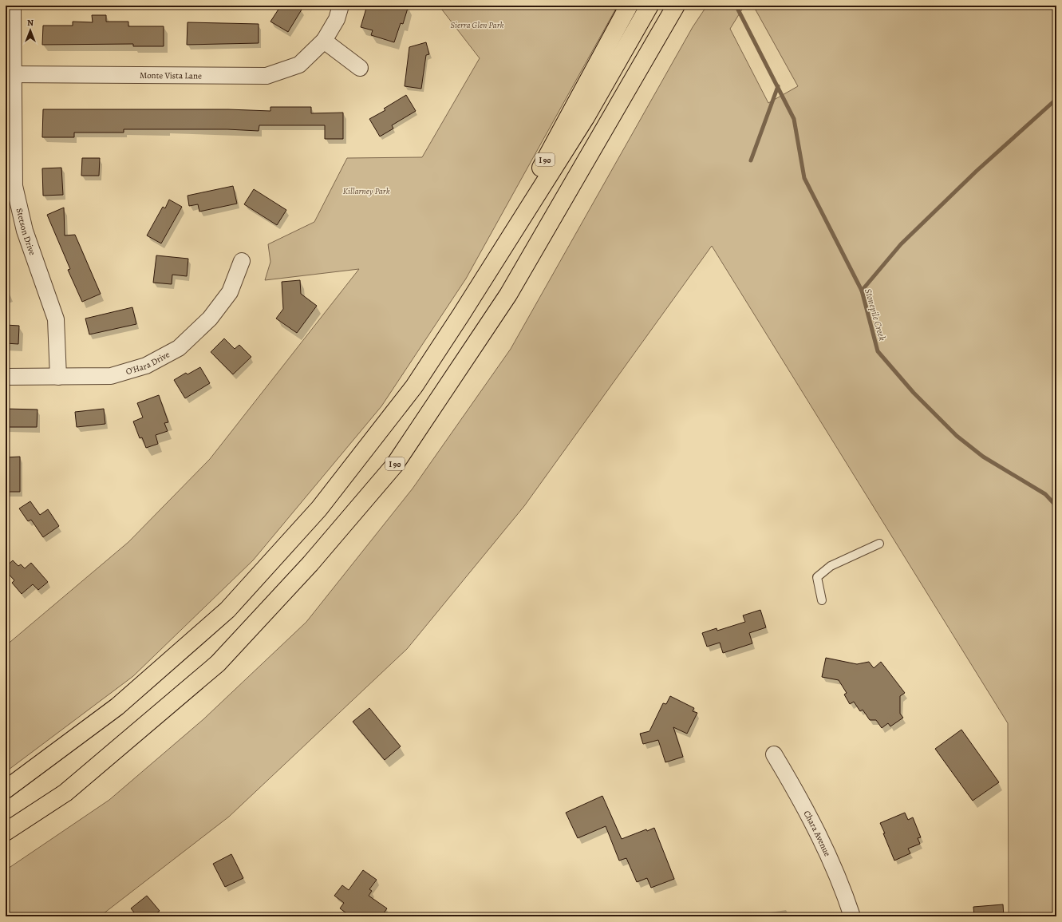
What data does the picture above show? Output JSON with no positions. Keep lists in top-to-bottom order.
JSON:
{
  "streets": {
    "highway": ["I 90"],
    "street": [
      "Monte Vista Lane",
      "Stetson Drive",
      "O'Hara Drive",
      "Chara Avenue"
    ]
  },
  "crossings": [
    ["Monte Vista Lane", "Stetson Drive"],
    ["Stetson Drive", "O'Hara Drive"]
  ],
  "water": ["Stonepile Creek"],
  "parks": ["Sierra Glen Park", "Killarney Park"],
  "north": "top"
}
